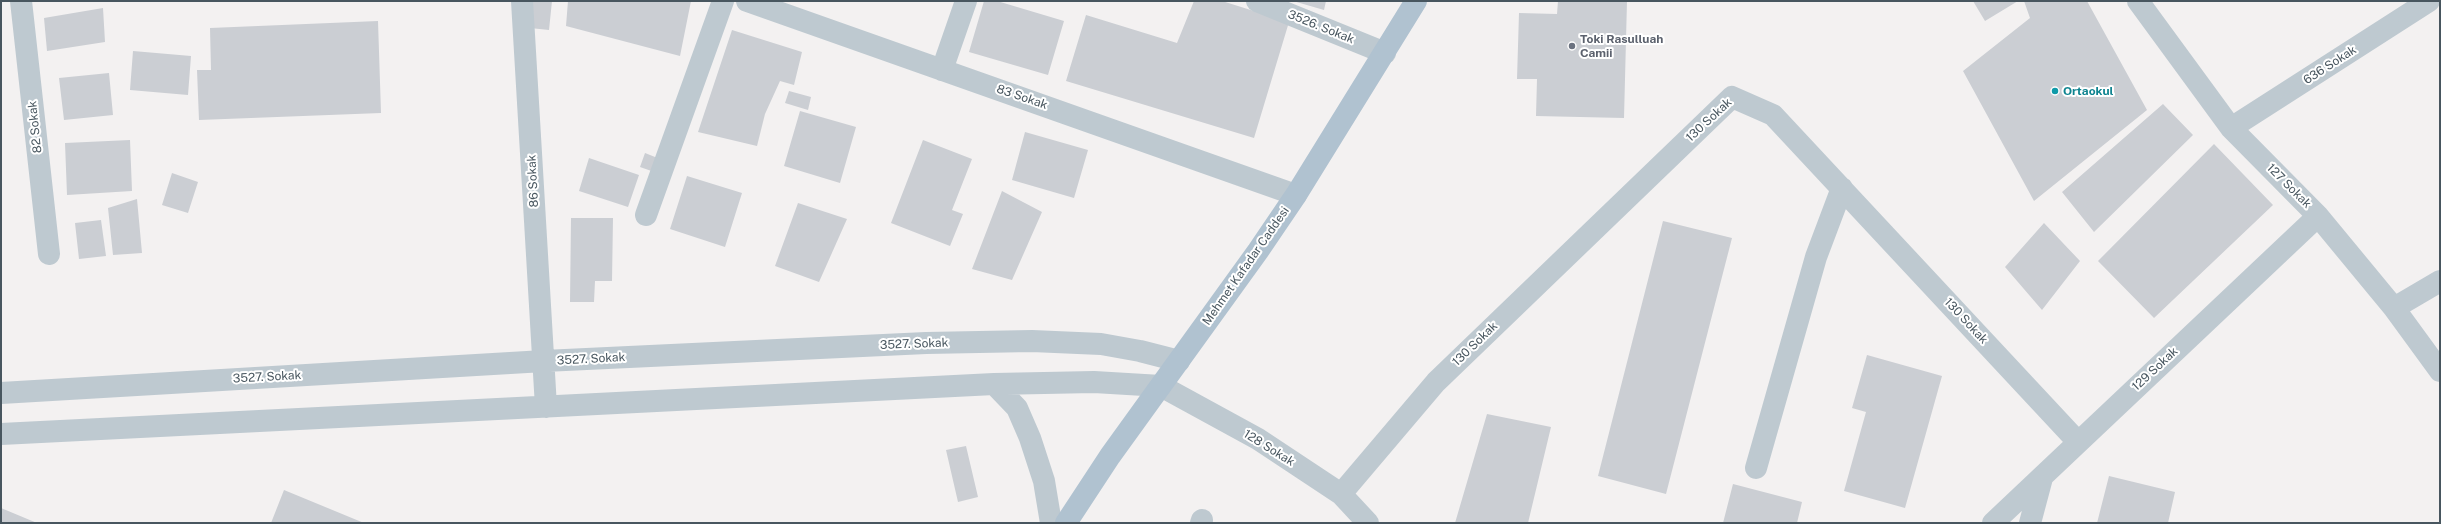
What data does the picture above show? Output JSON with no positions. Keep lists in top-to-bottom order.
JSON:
{
  "streets": {
    "main road": ["Mehmet Kafadar Caddesi"],
    "street": [
      "3526. Sokak",
      "636 Sokak",
      "83 Sokak",
      "130 Sokak",
      "82 Sokak",
      "86 Sokak",
      "127 Sokak",
      "3527. Sokak",
      "129 Sokak",
      "128 Sokak"
    ]
  },
  "crossings": [
    ["3526. Sokak", "Mehmet Kafadar Caddesi"],
    ["636 Sokak", "127 Sokak"],
    ["83 Sokak", "Mehmet Kafadar Caddesi"],
    ["130 Sokak", "129 Sokak"],
    ["130 Sokak", "128 Sokak"],
    ["86 Sokak", "3527. Sokak"],
    ["127 Sokak", "129 Sokak"],
    ["Mehmet Kafadar Caddesi", "3527. Sokak"],
    ["Mehmet Kafadar Caddesi", "128 Sokak"]
  ],
  "places": ["Toki Rasulluah Camii", "Ortaokul"]
}
